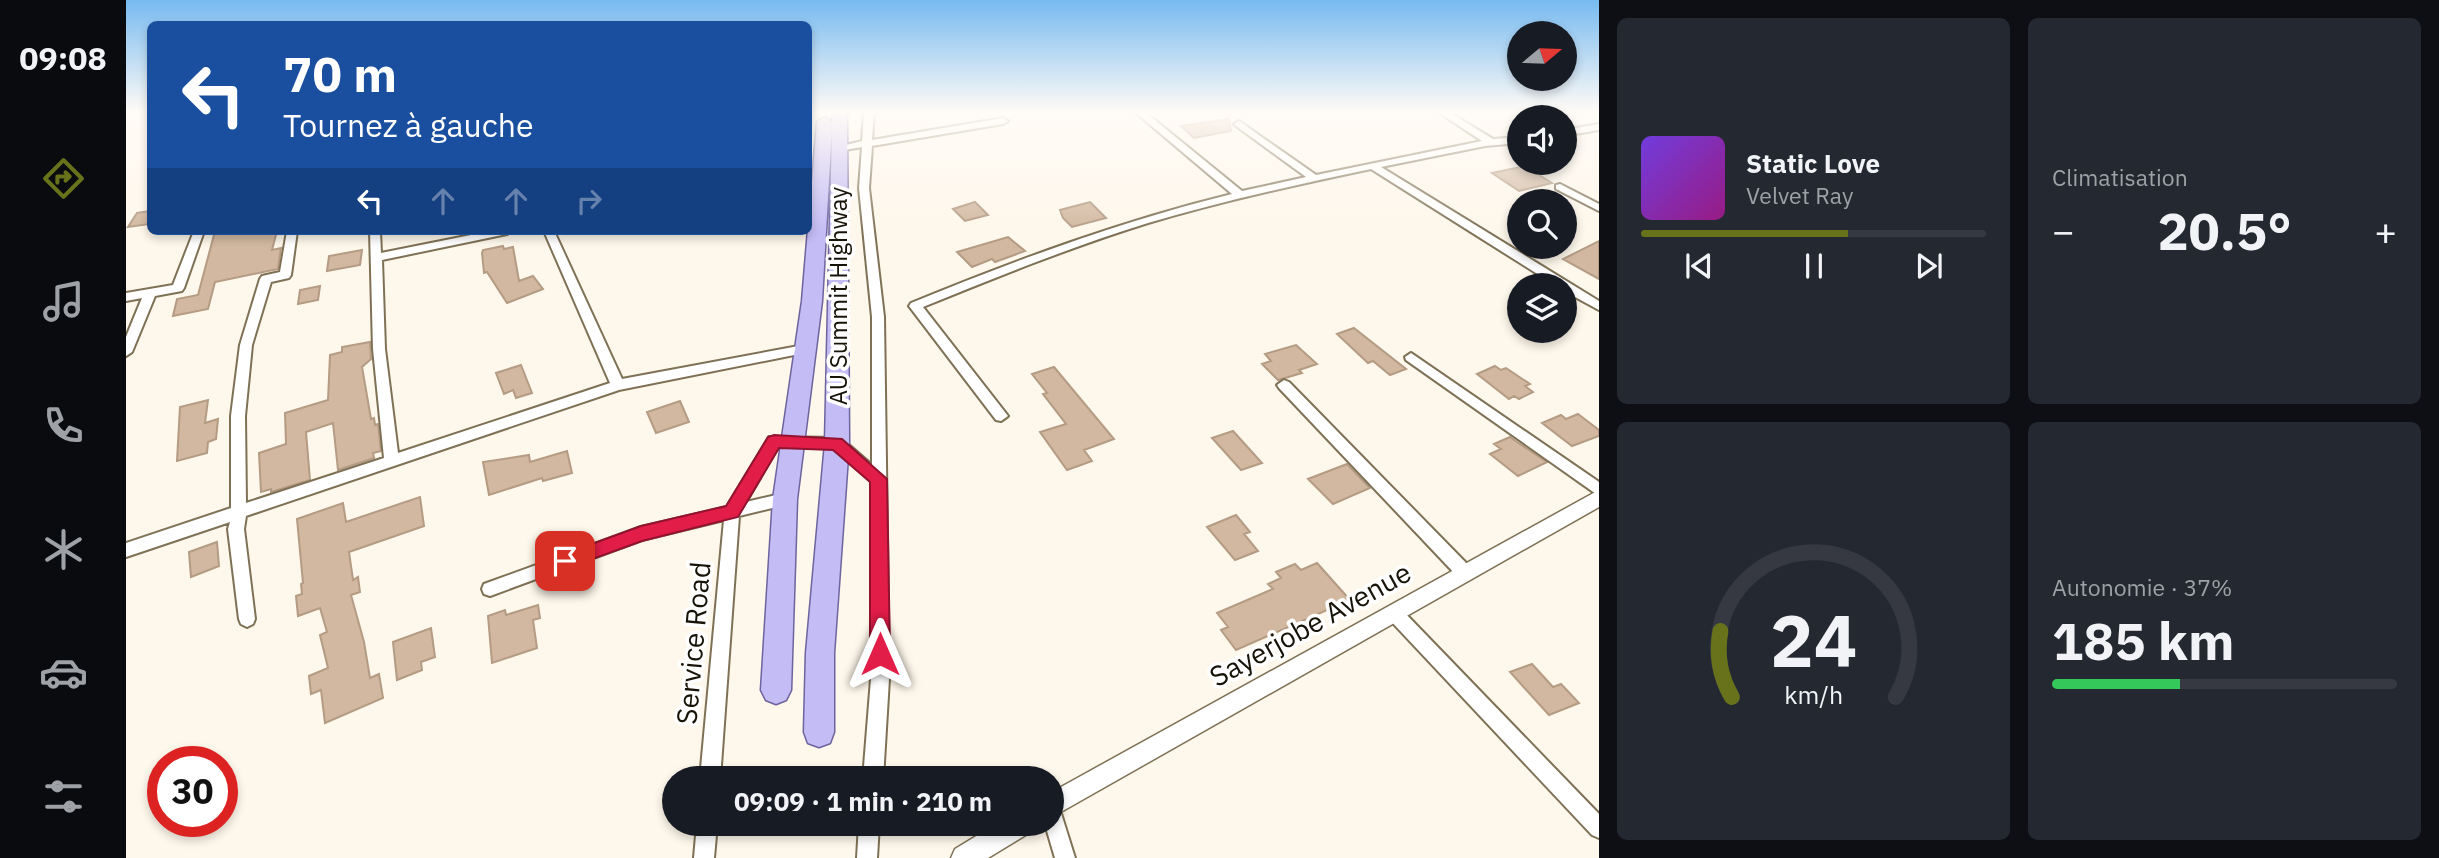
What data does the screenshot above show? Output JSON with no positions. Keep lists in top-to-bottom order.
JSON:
{
  "streets": {
    "main road": ["AU Summit Highway"],
    "street": ["Sayerjobe Avenue", "Service Road"]
  },
  "north": "right",
  "page": {
    "tabs": "09:08",
    "tile": [
      "Climatisation",
      ["Autonomie · 37%", "185 km"]
    ],
    "turn": ["70 m", "Tournez à gauche"],
    "song": ["Static Love", "Velvet Ray"],
    "heat": ["−", "20.5°", "+"],
    "limit": "30",
    "trip": "09:09 · 1 min · 210 m",
    "gauge": ["24", "km/h"]
  }
}
